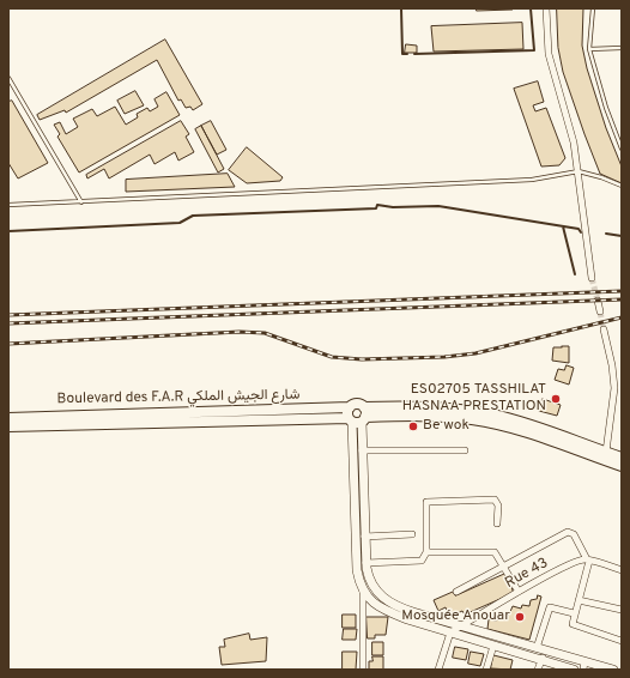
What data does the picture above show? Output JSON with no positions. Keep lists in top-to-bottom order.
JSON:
{
  "streets": {
    "main road": ["Boulevard des F.A.R شارع الجيش الملكي"],
    "street": ["Rue 43"]
  },
  "places": ["ES02705 TASSHILAT HASNAA PRESTATION", "Be wok", "Mosquée Anouar"]
}
